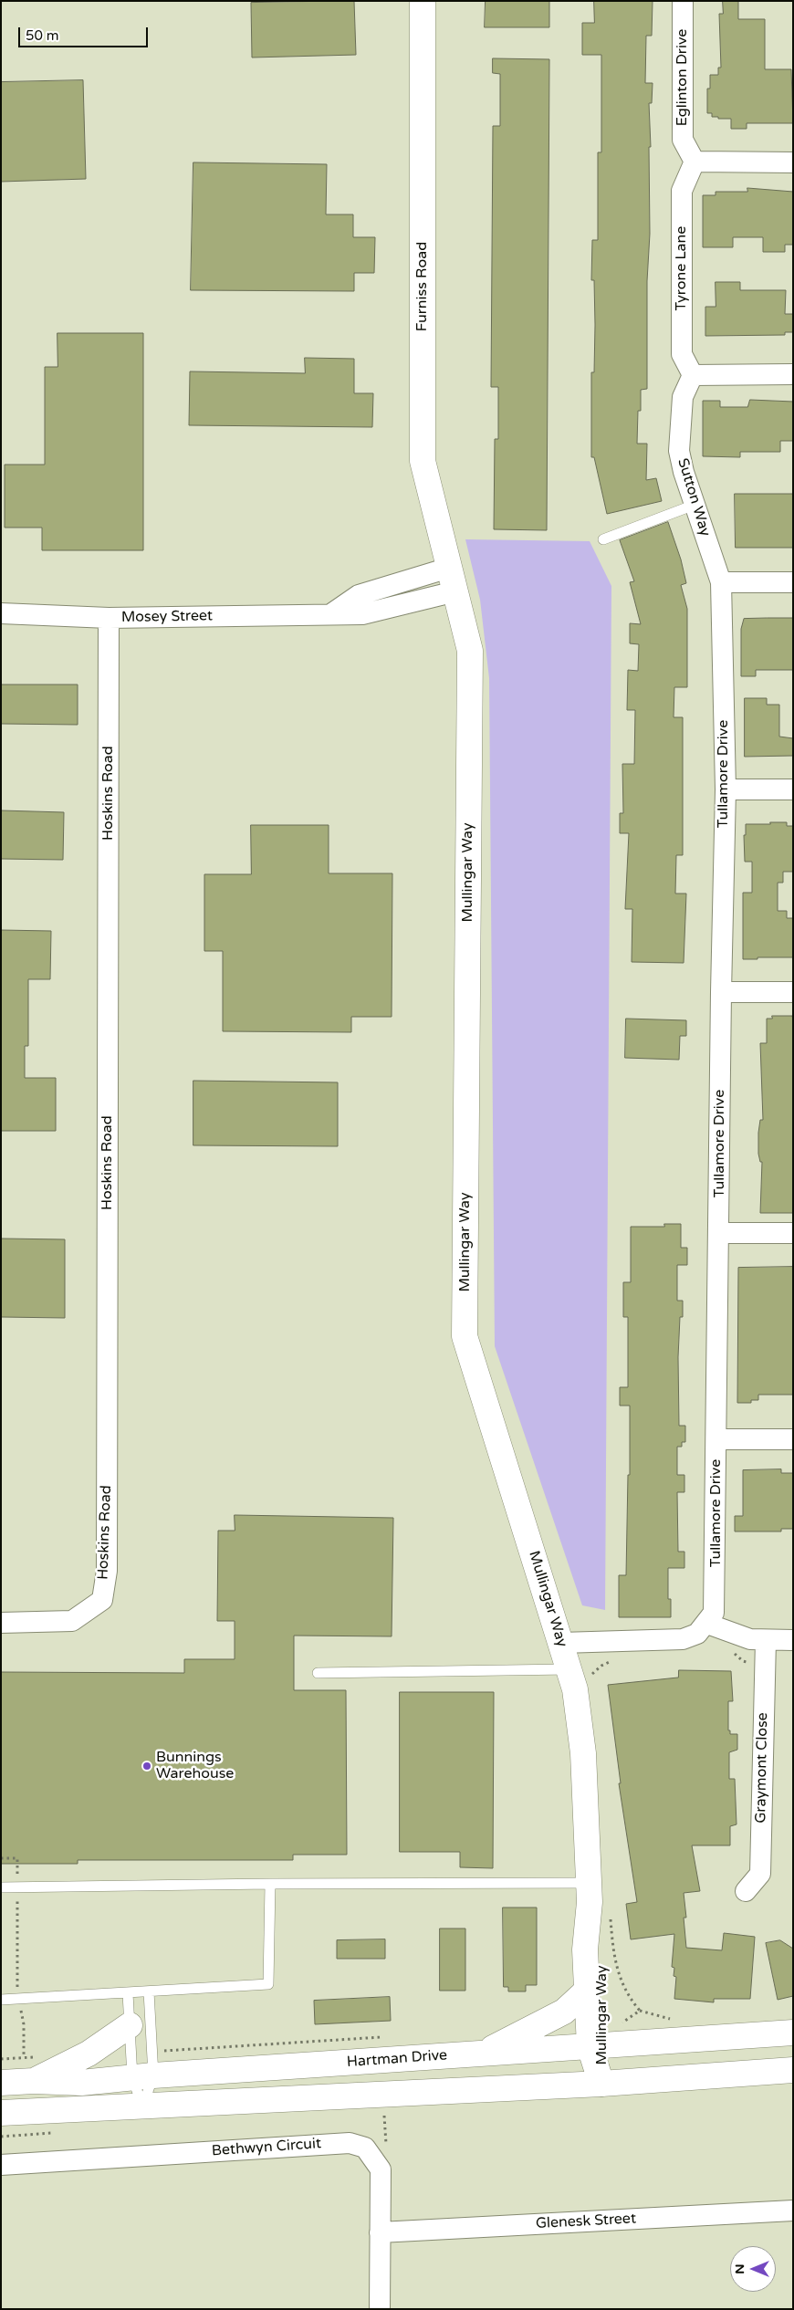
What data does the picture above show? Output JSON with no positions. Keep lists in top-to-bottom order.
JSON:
{
  "streets": {
    "street": [
      "Eglinton Drive",
      "Tyrone Lane",
      "Furniss Road",
      "Sutton Way",
      "Mosey Street",
      "Tullamore Drive",
      "Hoskins Road",
      "Mullingar Way",
      "Graymont Close",
      "Hartman Drive",
      "Bethwyn Circuit",
      "Glenesk Street"
    ]
  },
  "crossings": [
    ["Eglinton Drive", "Tyrone Lane"],
    ["Tyrone Lane", "Sutton Way"],
    ["Furniss Road", "Mosey Street"],
    ["Furniss Road", "Mullingar Way"],
    ["Sutton Way", "Tullamore Drive"],
    ["Mosey Street", "Hoskins Road"],
    ["Mosey Street", "Mullingar Way"],
    ["Mullingar Way", "Hartman Drive"],
    ["Bethwyn Circuit", "Glenesk Street"]
  ],
  "places": ["Bunnings Warehouse"],
  "scale_bar": "50 m",
  "north": "left"
}
